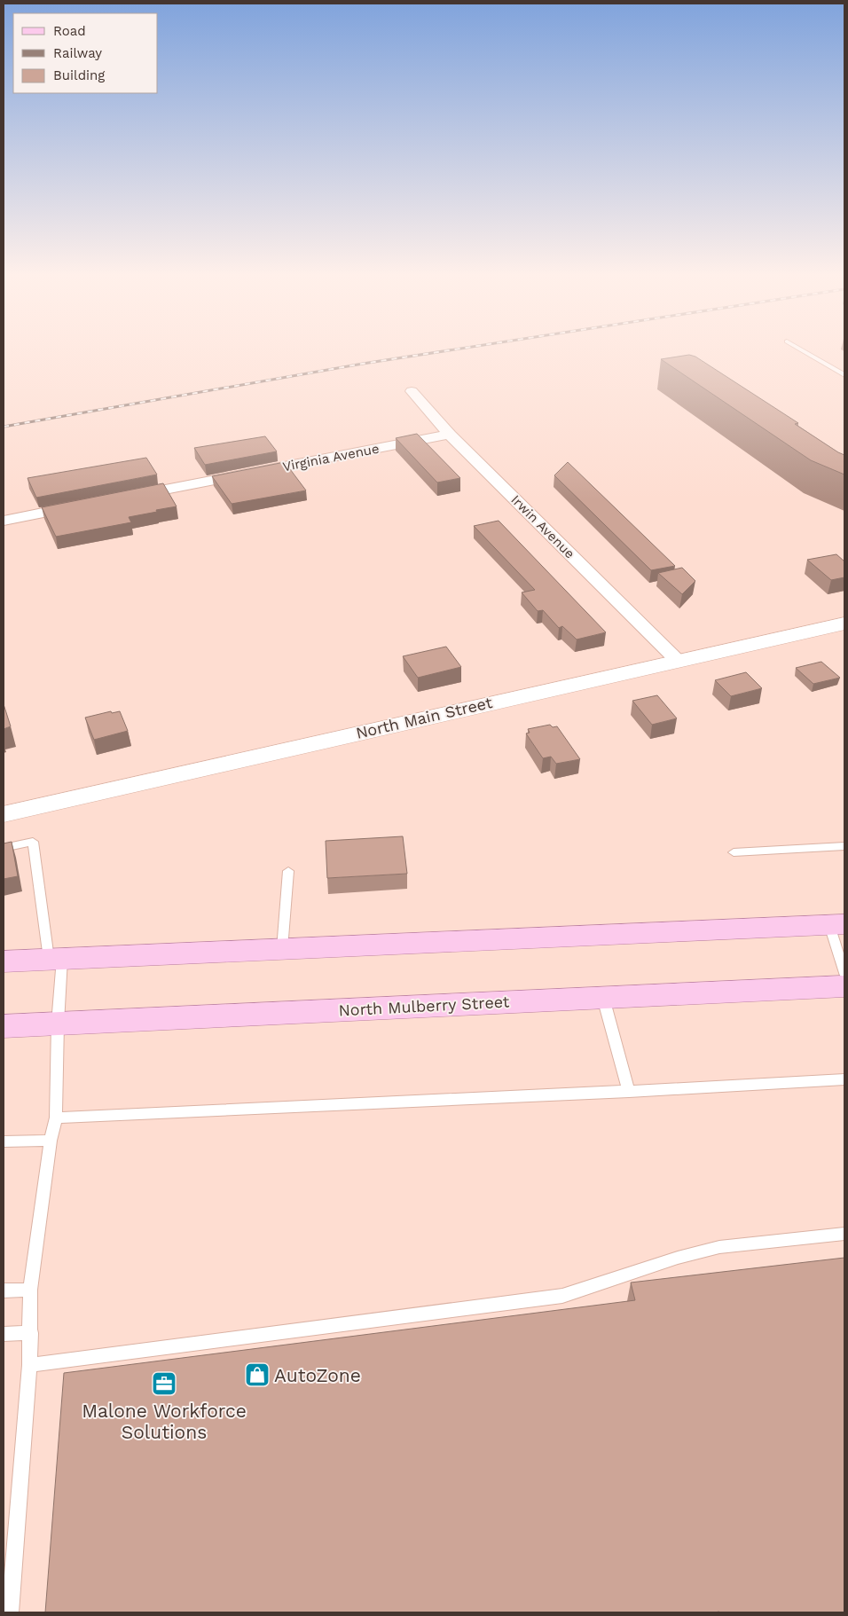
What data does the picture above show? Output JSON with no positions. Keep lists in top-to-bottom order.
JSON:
{
  "streets": {
    "main road": ["North Mulberry Street"],
    "street": ["Virginia Avenue", "Irwin Avenue", "North Main Street"]
  },
  "crossings": [
    ["Virginia Avenue", "Irwin Avenue"],
    ["Irwin Avenue", "North Main Street"]
  ],
  "places": {
    "shop": ["AutoZone"],
    "office": ["Malone Workforce Solutions"]
  },
  "legend": ["Road", "Railway", "Building"]
}
